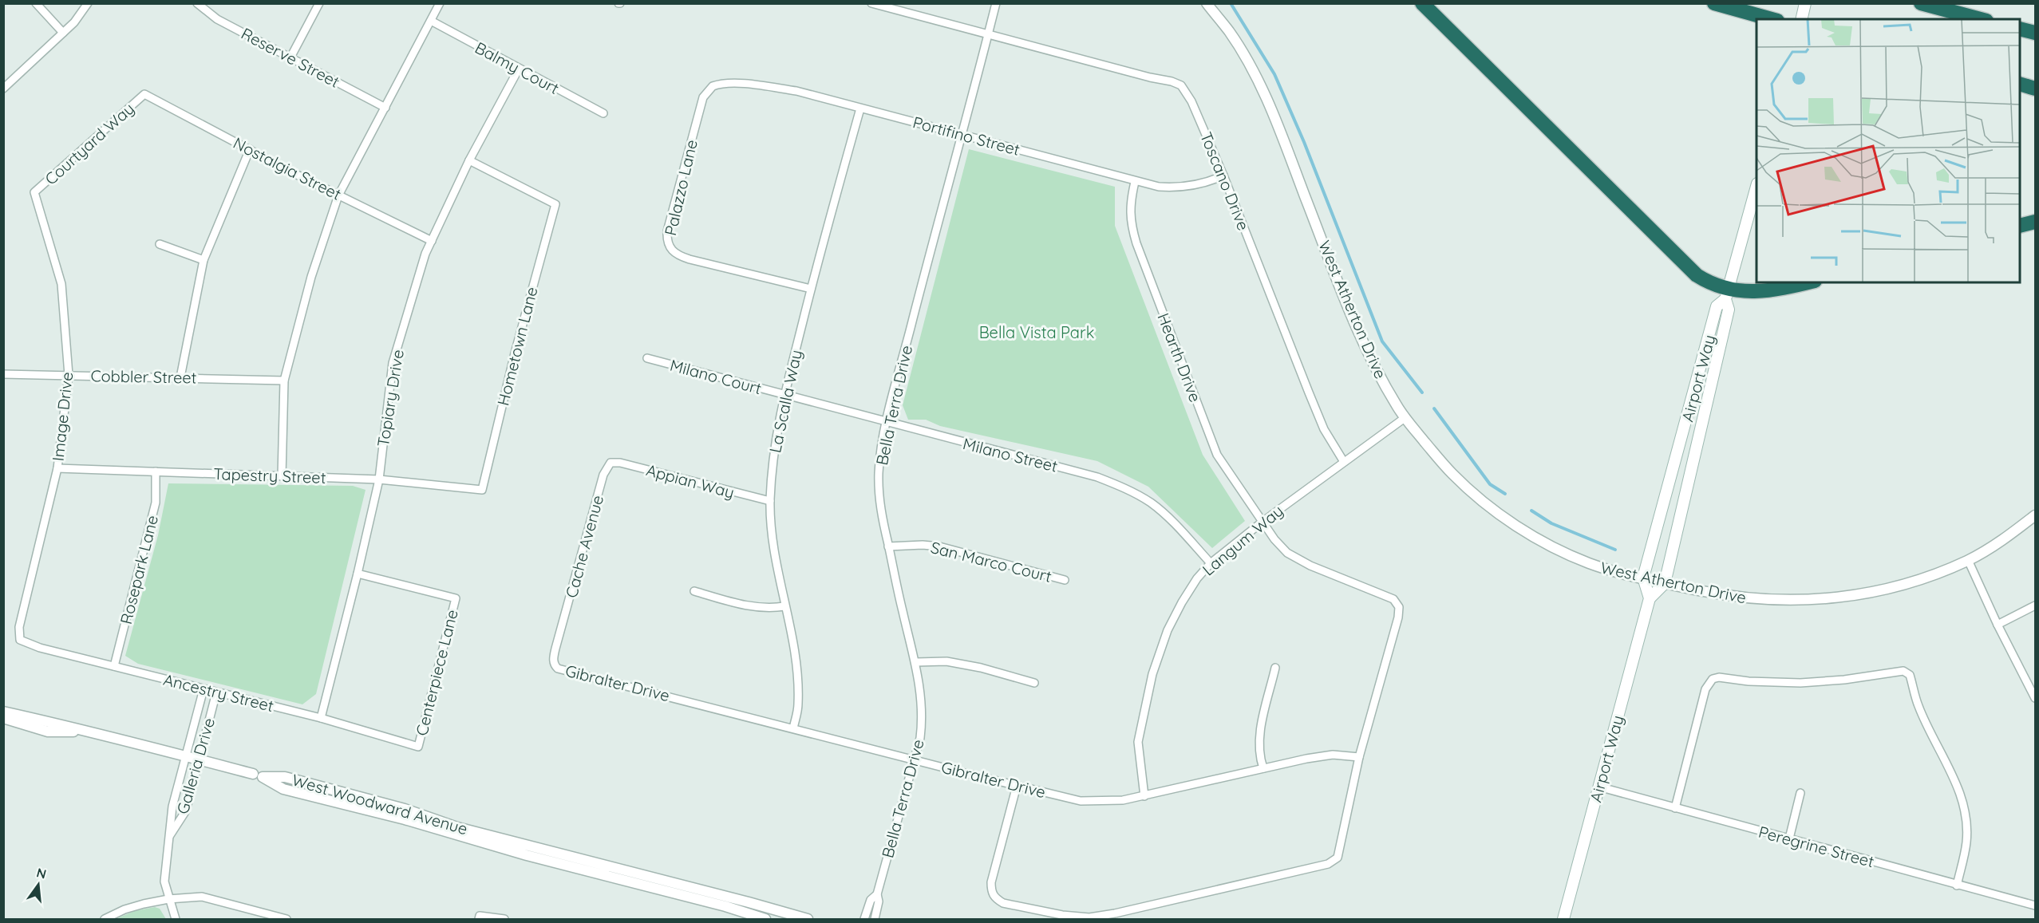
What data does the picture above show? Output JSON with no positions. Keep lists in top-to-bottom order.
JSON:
{
  "streets": {
    "main road": ["Airport Way"],
    "street": [
      "Reserve Street",
      "Balmy Court",
      "Portifino Street",
      "Courtyard Way",
      "Nostalgia Street",
      "Toscano Drive",
      "Palazzo Lane",
      "West Atherton Drive",
      "Hometown Lane",
      "Hearth Drive",
      "Cobbler Street",
      "Milano Court",
      "Topiary Drive",
      "La Scalla Way",
      "Bella Terra Drive",
      "Image Drive",
      "Milano Street",
      "Tapestry Street",
      "Appian Way",
      "Langum Way",
      "Cache Avenue",
      "San Marco Court",
      "Rosepark Lane",
      "Centerpiece Lane",
      "Gibralter Drive",
      "Ancestry Street",
      "Galleria Drive",
      "West Woodward Avenue",
      "Peregrine Street"
    ]
  },
  "crossings": [
    ["Balmy Court", "Topiary Drive"],
    ["Portifino Street", "Toscano Drive"],
    ["Portifino Street", "Palazzo Lane"],
    ["Portifino Street", "Hearth Drive"],
    ["Portifino Street", "La Scalla Way"],
    ["Portifino Street", "Bella Terra Drive"],
    ["Courtyard Way", "Nostalgia Street"],
    ["Courtyard Way", "Image Drive"],
    ["Nostalgia Street", "Topiary Drive"],
    ["Toscano Drive", "Bella Terra Drive"],
    ["Toscano Drive", "Langum Way"],
    ["Palazzo Lane", "La Scalla Way"],
    ["West Atherton Drive", "Airport Way"],
    ["West Atherton Drive", "Langum Way"],
    ["Hometown Lane", "Topiary Drive"],
    ["Hometown Lane", "Tapestry Street"],
    ["Hearth Drive", "Langum Way"],
    ["Hearth Drive", "Gibralter Drive"],
    ["Cobbler Street", "Image Drive"],
    ["Milano Court", "La Scalla Way"],
    ["Milano Court", "Milano Street"],
    ["Airport Way", "Peregrine Street"],
    ["Topiary Drive", "Tapestry Street"],
    ["Topiary Drive", "Centerpiece Lane"],
    ["Topiary Drive", "Ancestry Street"],
    ["La Scalla Way", "Milano Street"],
    ["La Scalla Way", "Appian Way"],
    ["La Scalla Way", "Gibralter Drive"],
    ["Bella Terra Drive", "Milano Street"],
    ["Bella Terra Drive", "San Marco Court"],
    ["Bella Terra Drive", "Gibralter Drive"],
    ["Image Drive", "Tapestry Street"],
    ["Image Drive", "Ancestry Street"],
    ["Milano Street", "Langum Way"],
    ["Tapestry Street", "Rosepark Lane"],
    ["Appian Way", "Cache Avenue"],
    ["Langum Way", "Gibralter Drive"],
    ["Cache Avenue", "Gibralter Drive"],
    ["Rosepark Lane", "Ancestry Street"],
    ["Centerpiece Lane", "Ancestry Street"],
    ["Ancestry Street", "Galleria Drive"]
  ],
  "parks": ["Bella Vista Park"],
  "north": "top"
}
